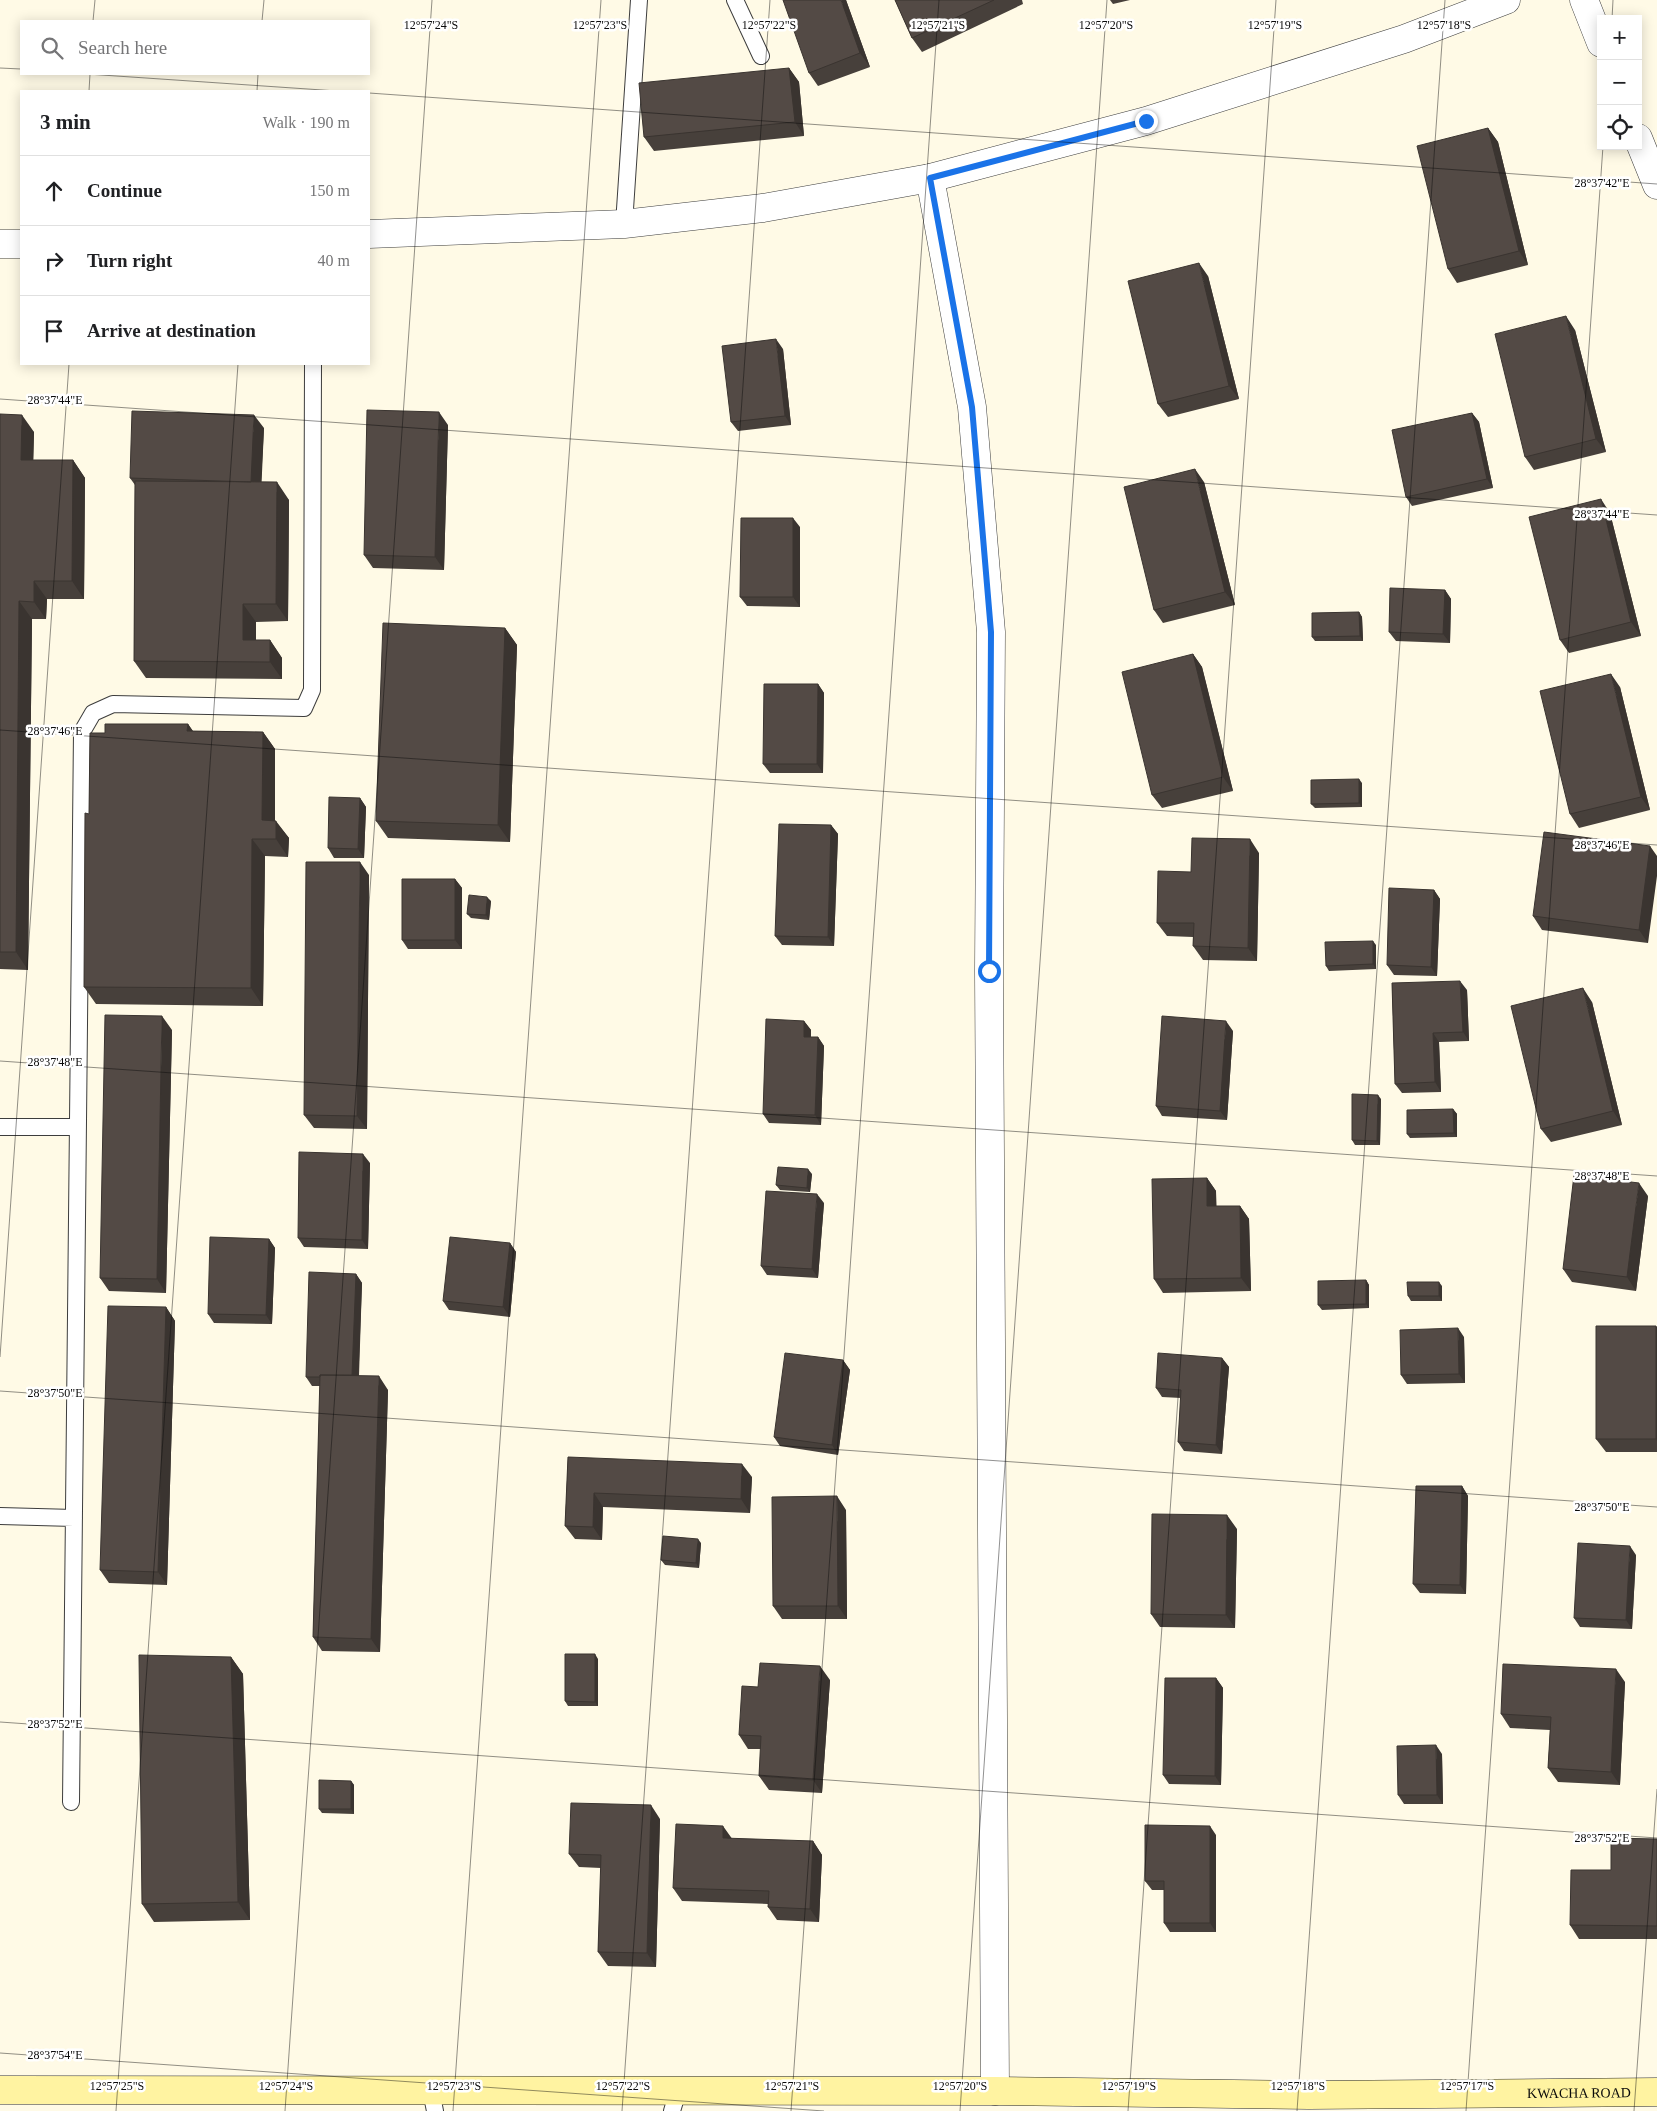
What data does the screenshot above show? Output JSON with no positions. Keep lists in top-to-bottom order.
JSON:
{
  "streets": {
    "main road": ["KWACHA ROAD"]
  },
  "page": {
    "map_buttons": ["+", "−"],
    "search": "Search here",
    "heading": ["3 min", "Walk · 190 m"],
    "list": [
      ["Continue", "150 m"],
      ["Turn right", "40 m"],
      "Arrive at destination"
    ]
  },
  "coordinates": [
    "12°57'24\"S",
    "12°57'23\"S",
    "12°57'22\"S",
    "12°57'21\"S",
    "12°57'20\"S",
    "12°57'19\"S",
    "12°57'18\"S",
    "28°37'42\"E",
    "28°37'44\"E",
    "28°37'46\"E",
    "28°37'48\"E",
    "28°37'50\"E",
    "28°37'52\"E",
    "28°37'54\"E",
    "12°57'25\"S",
    "12°57'17\"S"
  ]
}
